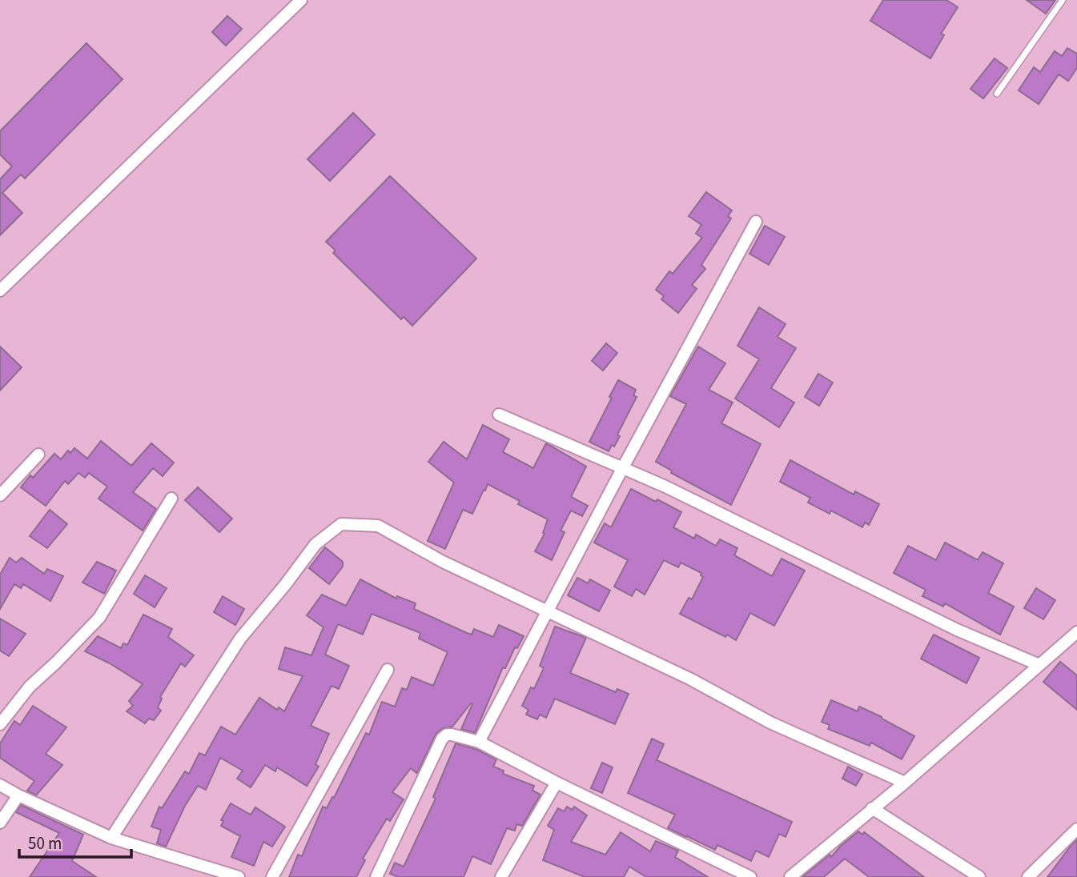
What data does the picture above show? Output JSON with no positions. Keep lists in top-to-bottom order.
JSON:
{
  "scale_bar": "50 m"
}
